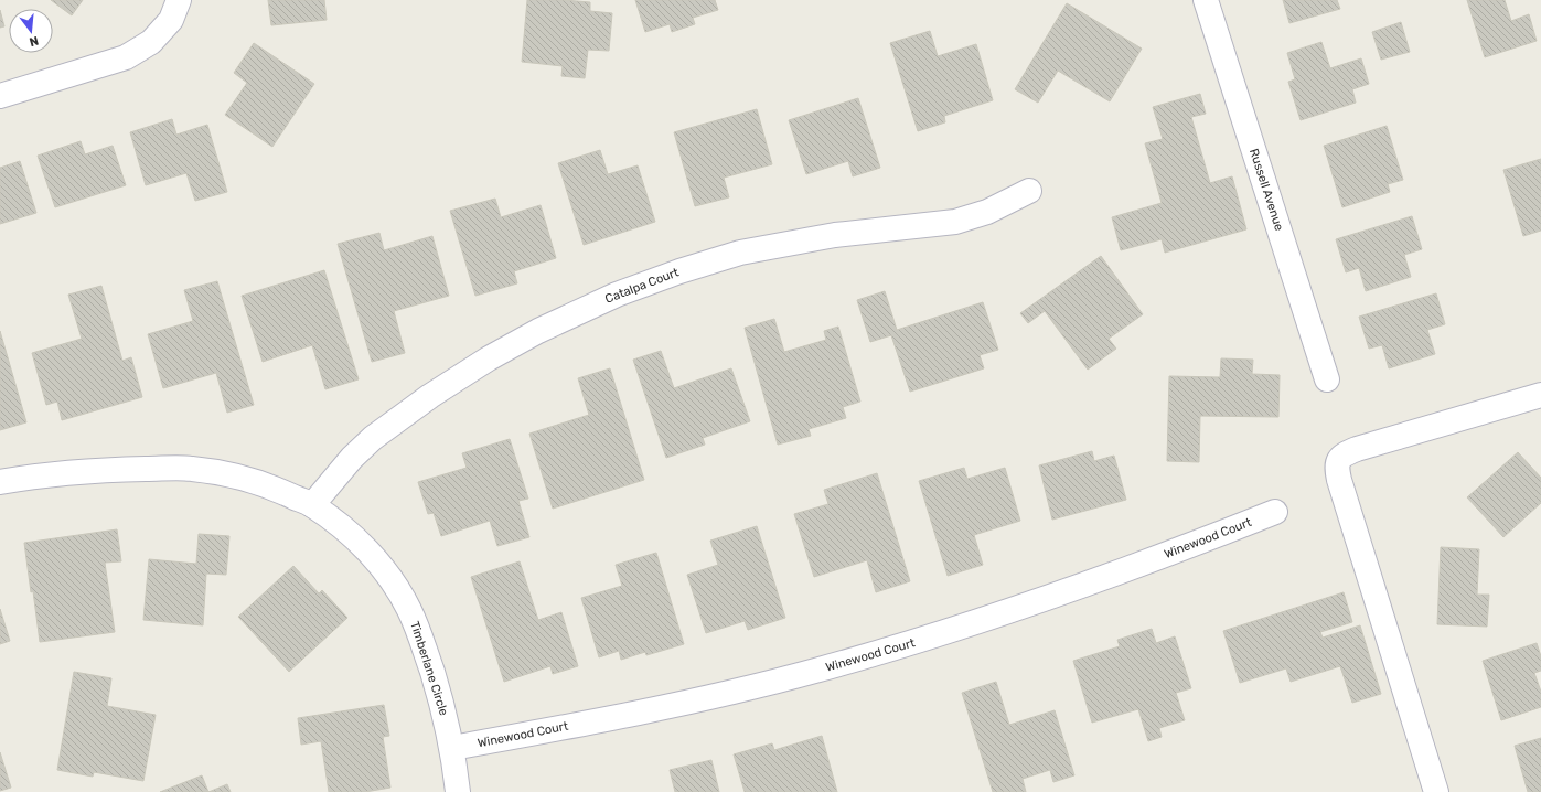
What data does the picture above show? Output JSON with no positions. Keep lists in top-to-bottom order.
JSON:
{
  "streets": {
    "street": [
      "Russell Avenue",
      "Catalpa Court",
      "Winewood Court",
      "Timberlane Circle"
    ]
  },
  "crossings": [
    ["Catalpa Court", "Timberlane Circle"],
    ["Winewood Court", "Timberlane Circle"]
  ],
  "north": "bottom"
}
